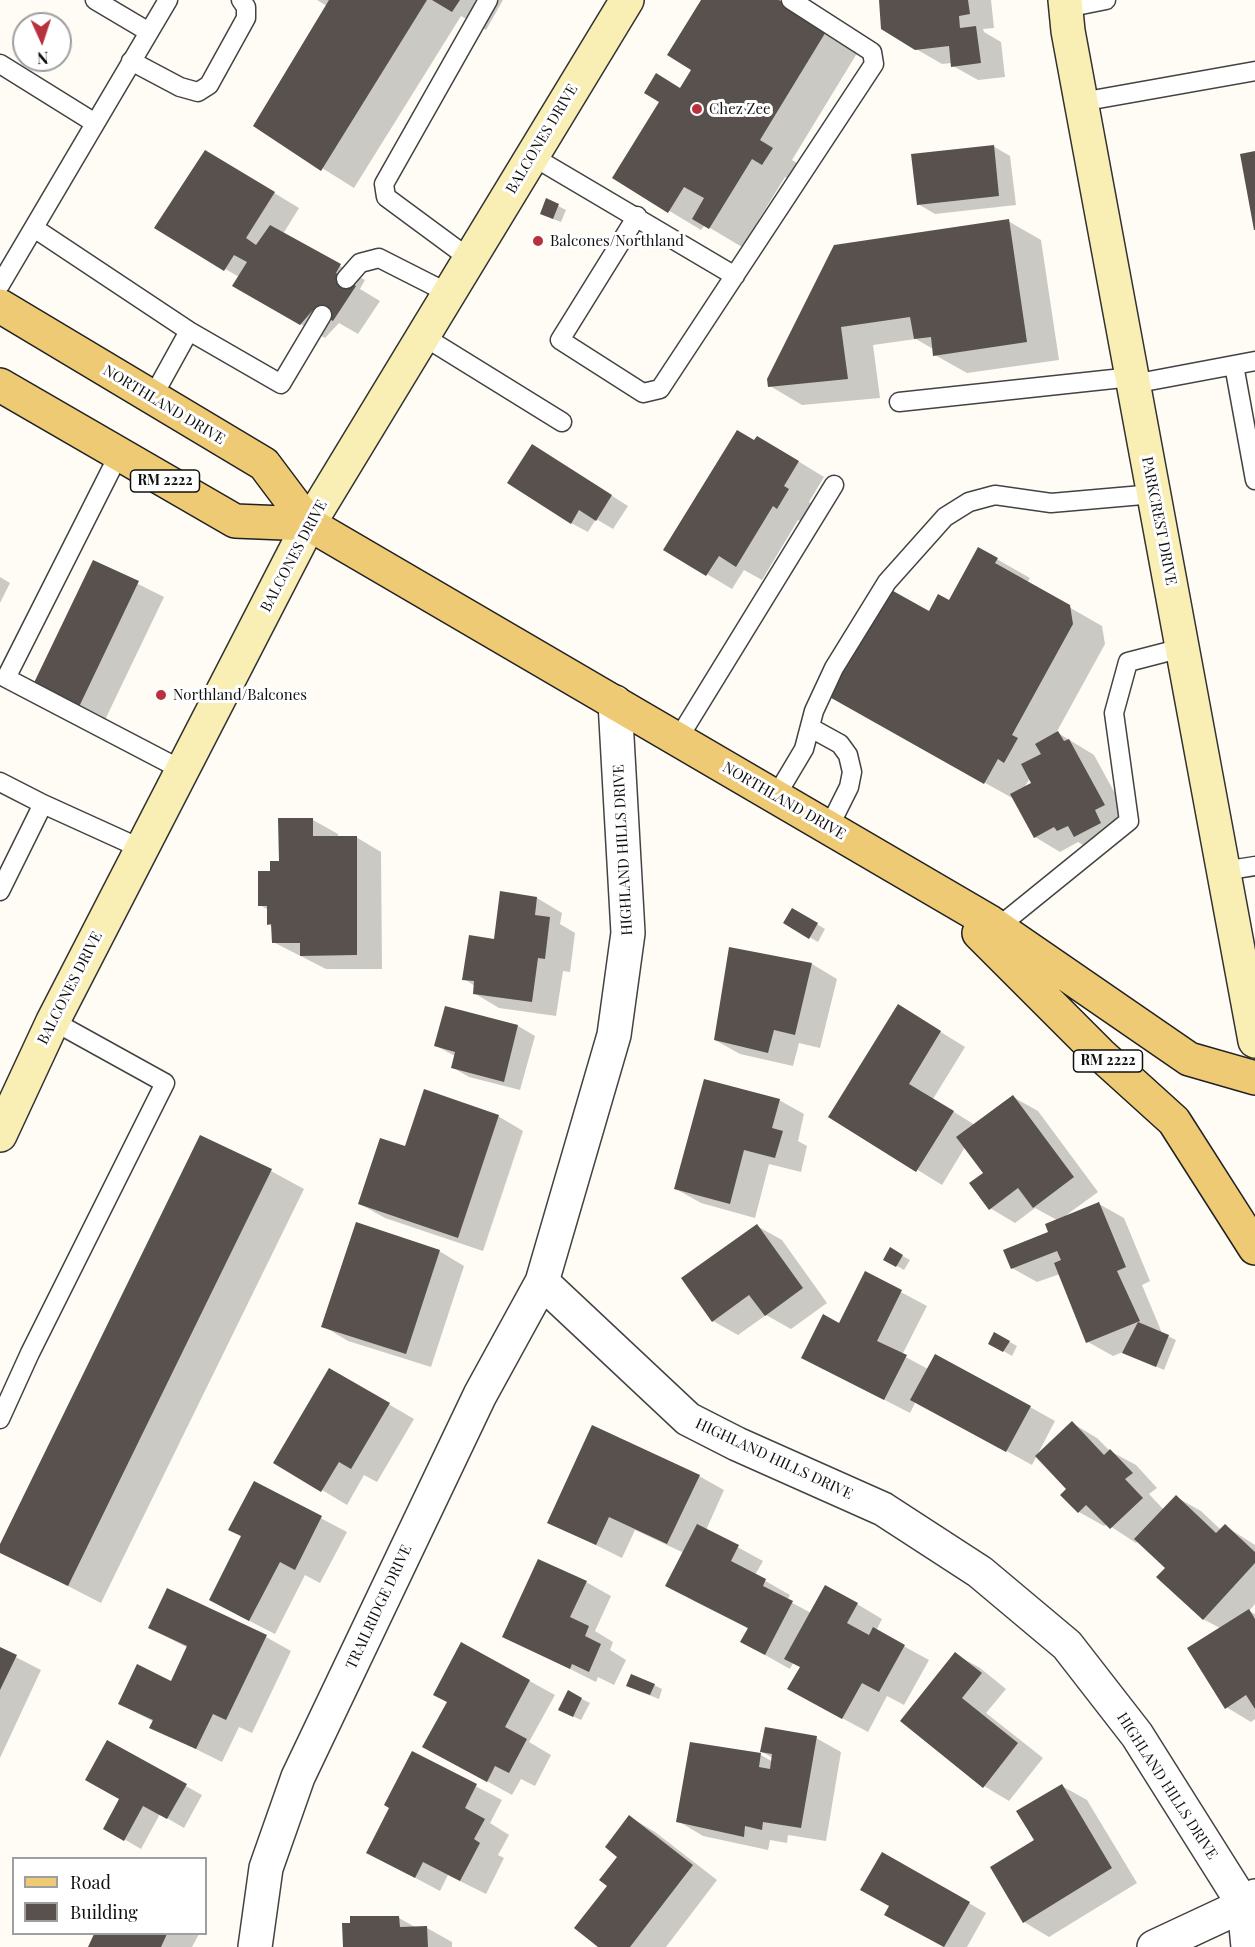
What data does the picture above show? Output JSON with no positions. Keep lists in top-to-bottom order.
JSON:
{
  "streets": {
    "main road": ["NORTHLAND DRIVE", "RM 2222"],
    "street": [
      "BALCONES DRIVE",
      "PARKCREST DRIVE",
      "HIGHLAND HILLS DRIVE",
      "TRAILRIDGE DRIVE"
    ]
  },
  "crossings": [
    ["BALCONES DRIVE", "NORTHLAND DRIVE"],
    ["NORTHLAND DRIVE", "RM 2222"],
    ["NORTHLAND DRIVE", "HIGHLAND HILLS DRIVE"],
    ["HIGHLAND HILLS DRIVE", "TRAILRIDGE DRIVE"]
  ],
  "places": ["Chez Zee", "Balcones/Northland", "Northland/Balcones"],
  "legend": ["Road", "Building"],
  "north": "bottom"
}
